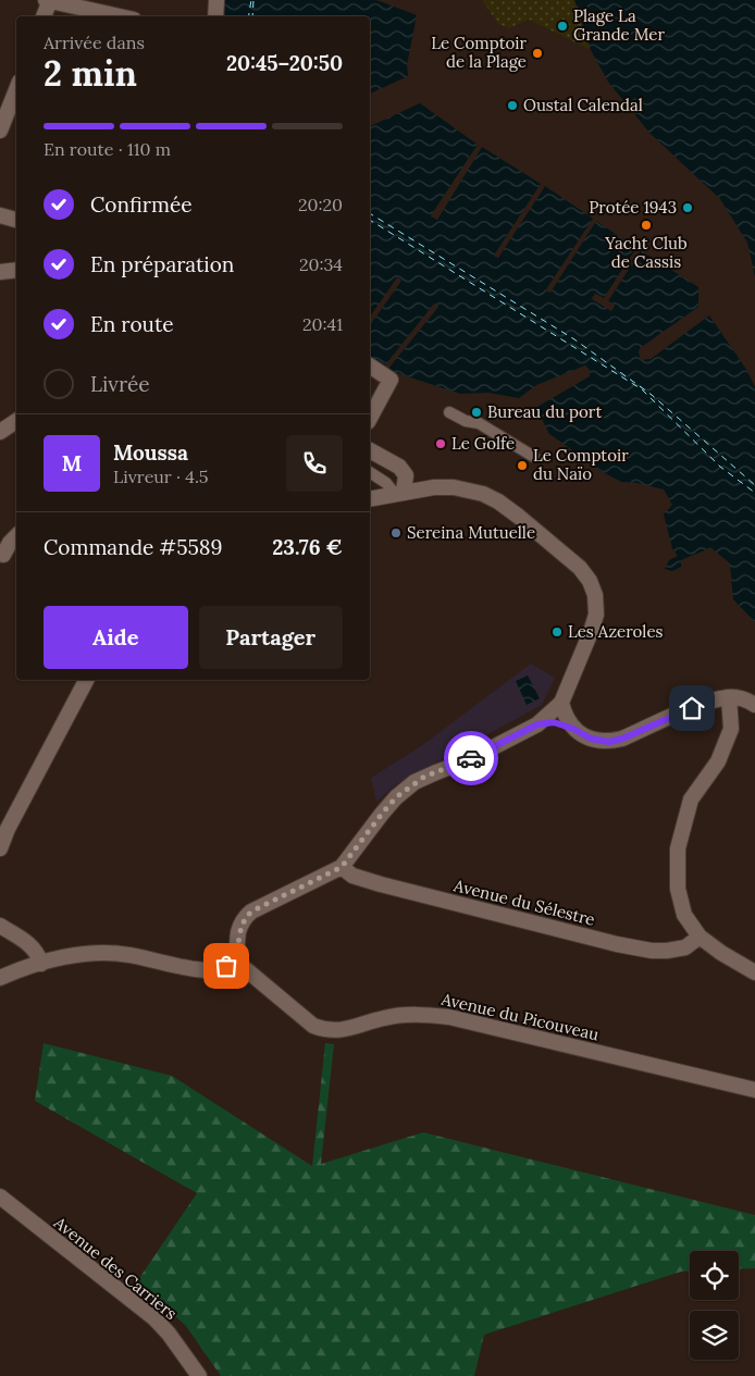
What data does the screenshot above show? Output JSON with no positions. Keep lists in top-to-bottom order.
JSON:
{
  "streets": {
    "street": ["Avenue du Sélestre", "Avenue du Picouveau", "Avenue des Carriers"]
  },
  "places": [
    "Plage La Grande Mer",
    "Le Comptoir de la Plage",
    "Oustal Calendal",
    "Protée 1943",
    "Yacht Club de Cassis",
    "Bureau du port",
    "Le Golfe",
    "Le Comptoir du Naïo",
    "Sereina Mutuelle",
    "Les Azeroles"
  ],
  "page": {
    "heading": ["2 min", "Arrivée dans", "20:45–20:50"],
    "panel": [
      "Moussa",
      "Livreur · 4.5",
      "Commande #5589",
      "23.76 €"
    ],
    "bar": "En route · 110 m",
    "list": [
      ["Confirmée", "20:20"],
      ["En préparation", "20:34"],
      ["En route", "20:41"],
      "Livrée"
    ],
    "round": "M",
    "buttons": ["Aide", "Partager"]
  }
}
